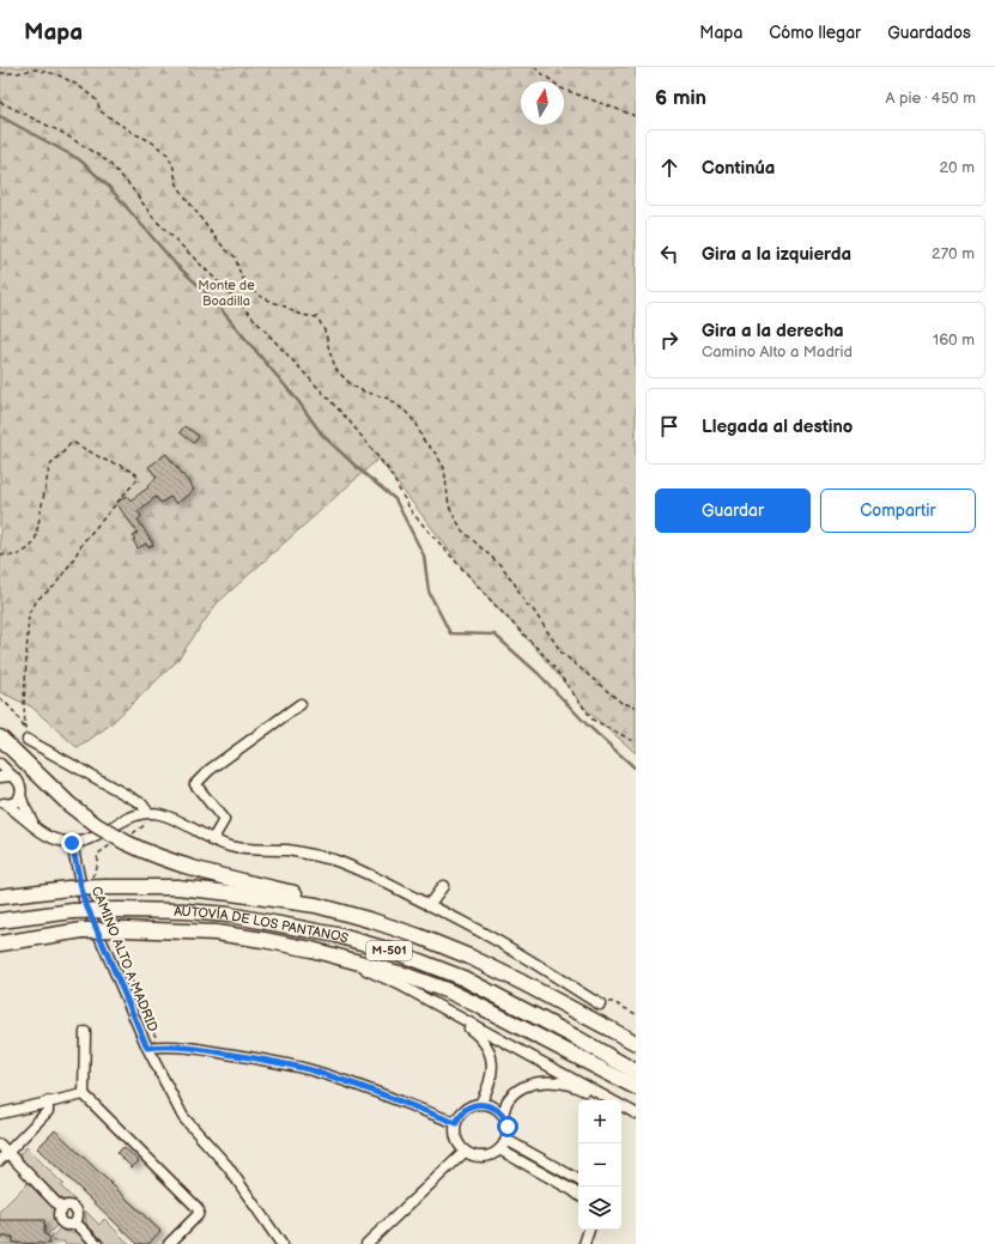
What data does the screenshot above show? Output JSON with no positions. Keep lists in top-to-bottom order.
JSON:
{
  "streets": {
    "highway": ["AUTOVÍA DE LOS PANTANOS", "M-501"],
    "street": ["CAMINO ALTO A MADRID"]
  },
  "parks": ["Monte de Boadilla"],
  "north": "top",
  "page": {
    "header": "Mapa",
    "nav": ["Mapa", "Cómo llegar", "Guardados"],
    "heading": ["6 min", "A pie · 450 m"],
    "list": [
      ["Continúa", "20 m"],
      ["Gira a la izquierda", "270 m"],
      ["Gira a la derecha", "Camino Alto a Madrid", "160 m"],
      "Llegada al destino"
    ],
    "buttons": ["Guardar", "Compartir"],
    "map_buttons": ["+", "−"]
  }
}
